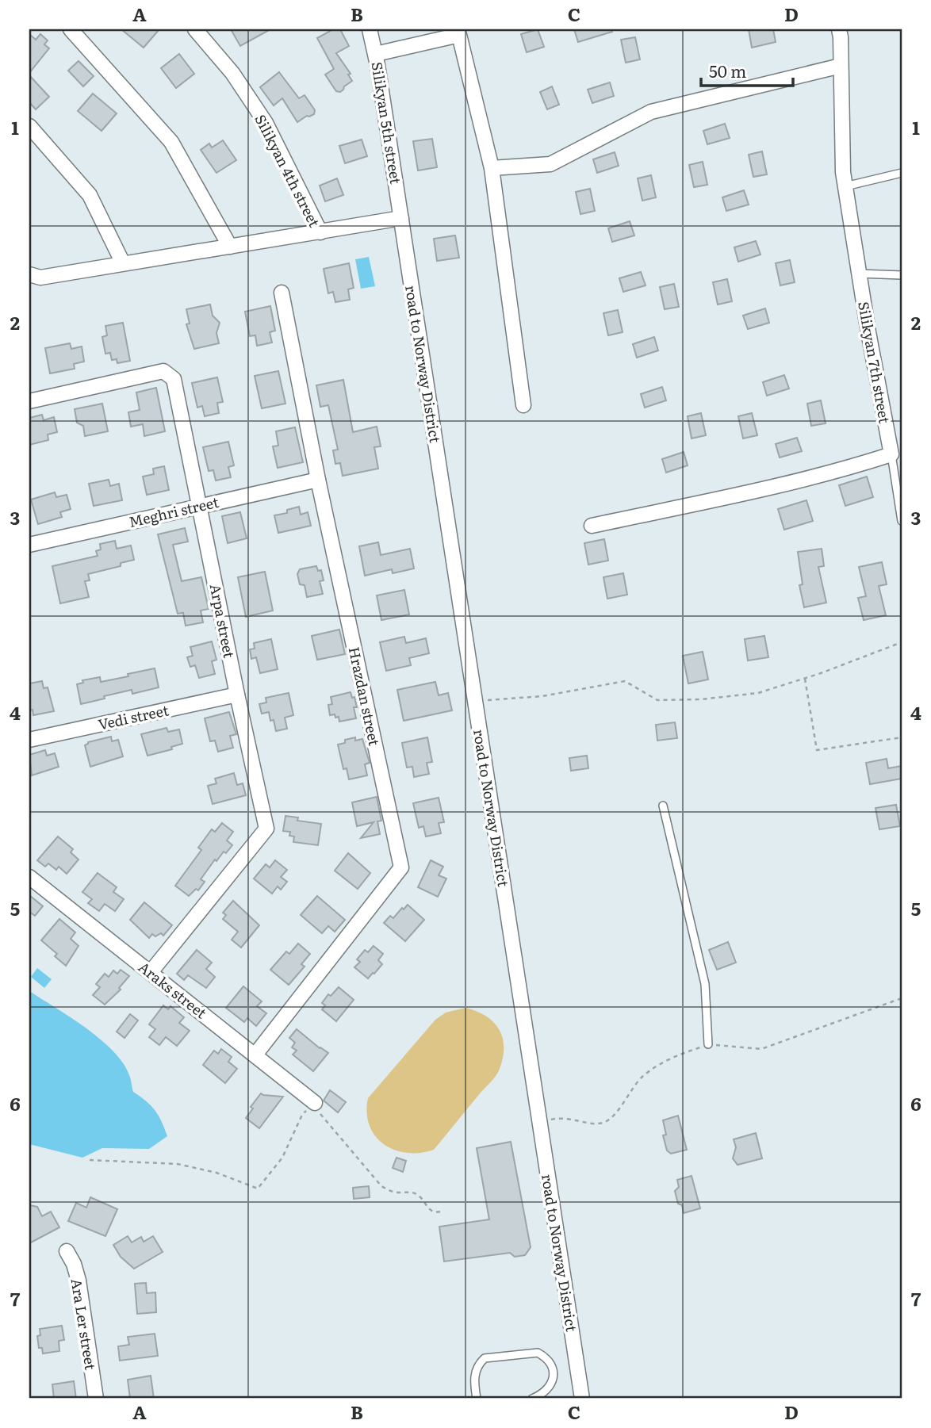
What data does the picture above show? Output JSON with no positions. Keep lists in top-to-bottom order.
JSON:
{
  "streets": {
    "street": [
      "Silikyan 5th street",
      "Silikyan 4th street",
      "Silikyan 7th street",
      "road to Norway District",
      "Meghri street",
      "Arpa street",
      "Hrazdan street",
      "Vedi street",
      "Araks street",
      "Ara Ler street"
    ]
  },
  "crossings": [
    ["Silikyan 5th street", "road to Norway District"],
    ["Meghri street", "Arpa street"],
    ["Meghri street", "Hrazdan street"],
    ["Arpa street", "Vedi street"],
    ["Arpa street", "Araks street"],
    ["Hrazdan street", "Araks street"]
  ],
  "scale_bar": "50 m",
  "grid": {
    "columns": [
      "A",
      "B",
      "C",
      "D"
    ],
    "rows": [
      "1",
      "2",
      "3",
      "4",
      "5",
      "6",
      "7"
    ]
  }
}
